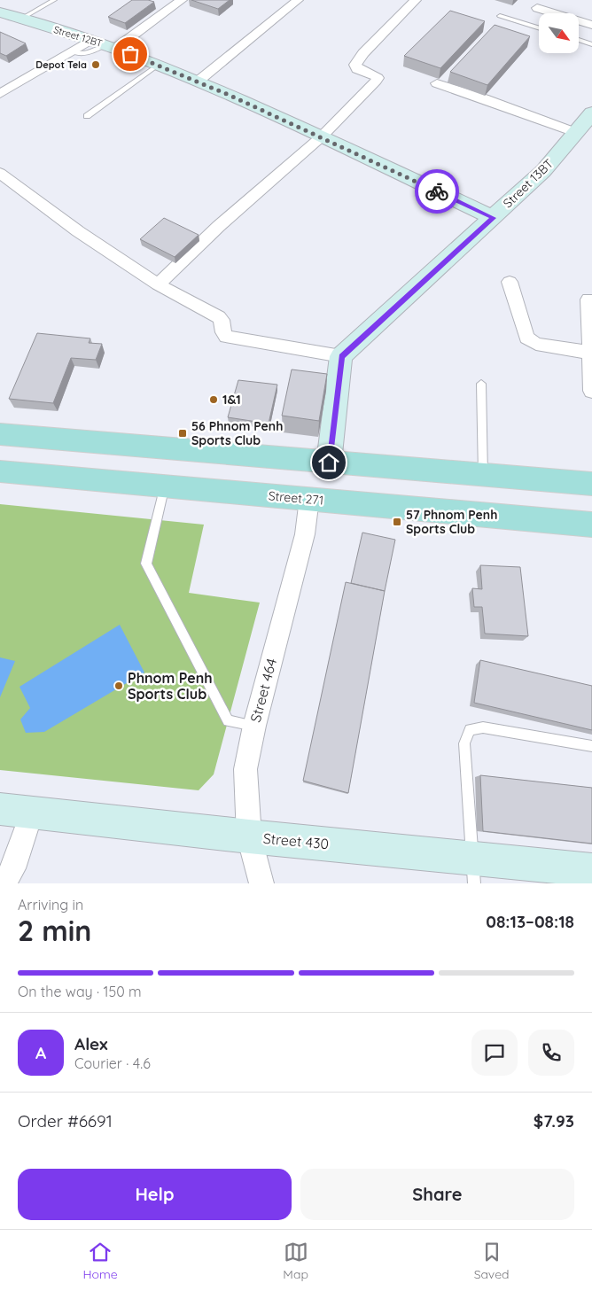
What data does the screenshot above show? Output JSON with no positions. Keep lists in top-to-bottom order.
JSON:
{
  "streets": {
    "main road": ["Street 271"],
    "street": [
      "Street 12BT",
      "Street 13BT",
      "Street 464",
      "Street 430"
    ]
  },
  "crossings": [
    ["Street 12BT", "Street 13BT"],
    ["Street 271", "Street 464"],
    ["Street 464", "Street 430"]
  ],
  "places": {
    "other": ["Depot Tela", "1&1", "Phnom Penh Sports Club"],
    "transit": ["56 Phnom Penh Sports Club", "57 Phnom Penh Sports Club"]
  },
  "north": "bottom right",
  "page": {
    "heading": ["2 min", "Arriving in", "08:13–08:18"],
    "panel": [
      "Alex",
      "Courier · 4.6",
      "Order #6691",
      "$7.93"
    ],
    "bar": "On the way · 150 m",
    "round": "A",
    "buttons": ["Help", "Share"],
    "tabs": ["Home", "Map", "Saved"]
  }
}
